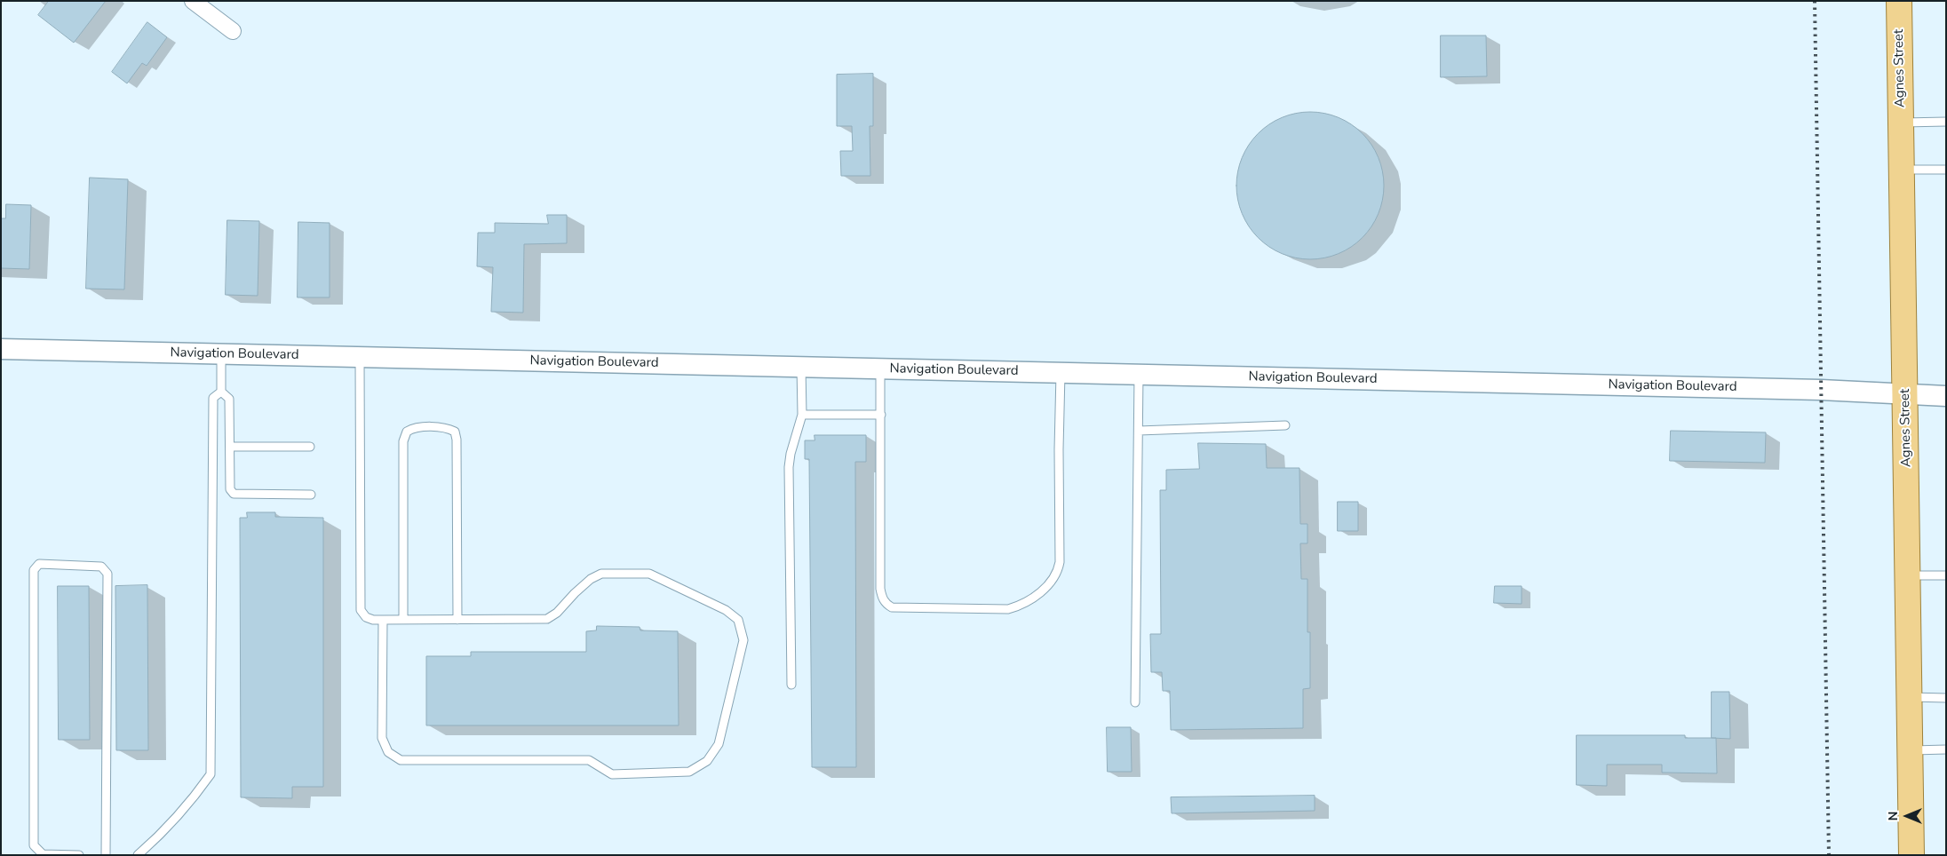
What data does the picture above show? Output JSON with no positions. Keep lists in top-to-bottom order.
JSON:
{
  "streets": {
    "main road": ["Agnes Street"],
    "street": ["Navigation Boulevard"]
  },
  "crossings": [
    ["Agnes Street", "Navigation Boulevard"]
  ],
  "north": "left"
}
